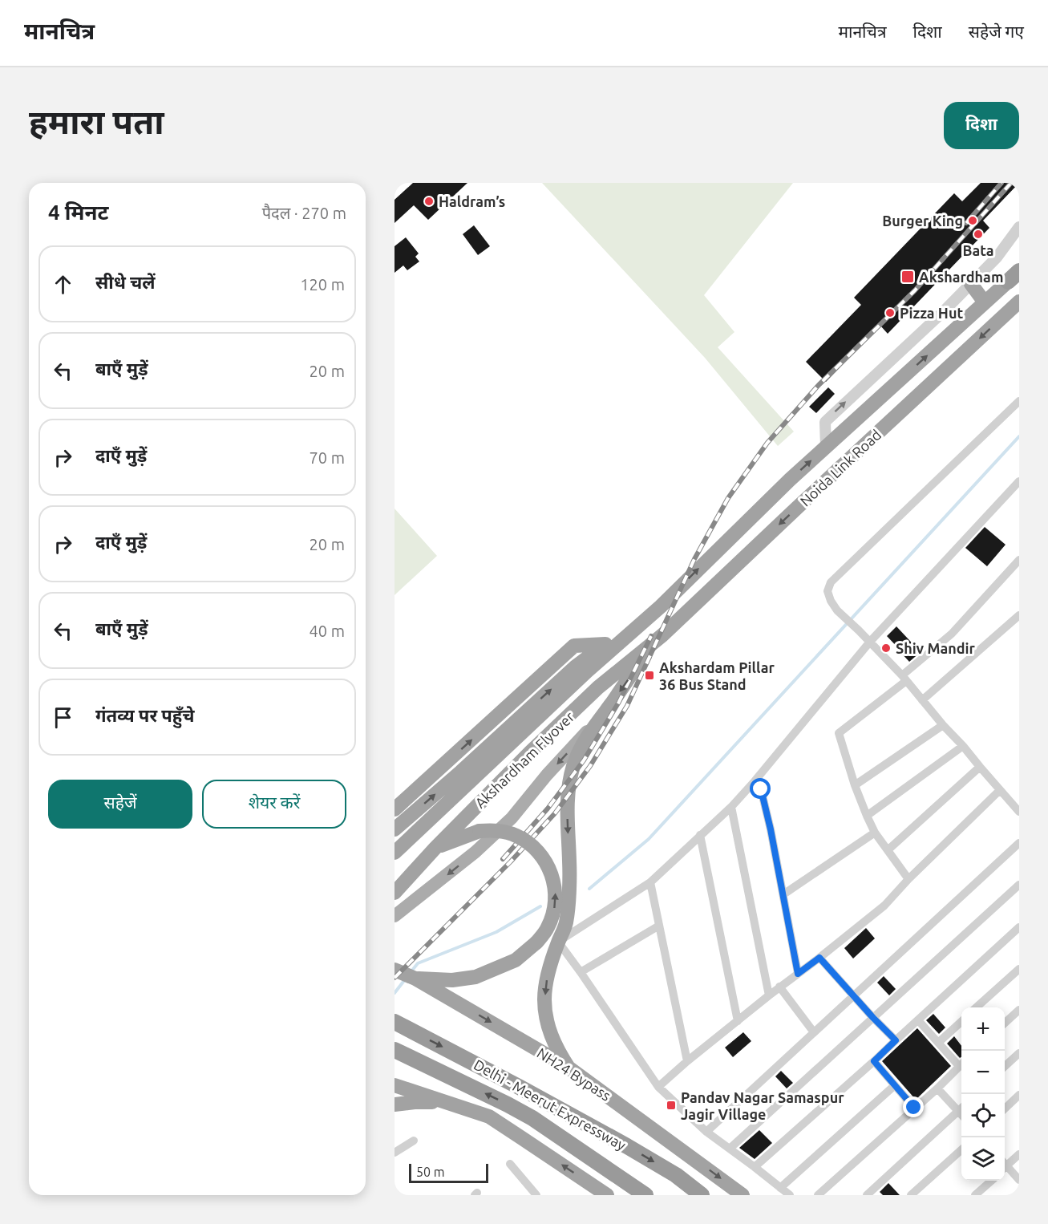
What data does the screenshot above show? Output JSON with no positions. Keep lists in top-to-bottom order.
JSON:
{
  "streets": {
    "highway": [
      "Noida Link Road",
      "Akshardham Flyover",
      "NH24 Bypass",
      "Delhi - Meerut Expressway"
    ]
  },
  "crossings": [
    ["Noida Link Road", "Akshardham Flyover"]
  ],
  "places": {
    "other": [
      "Haldram’s",
      "Burger King",
      "Bata",
      "Pizza Hut",
      "Shiv Mandir"
    ],
    "transit": ["Akshardham", "Akshardam Pillar 36 Bus Stand", "Pandav Nagar Samaspur Jagir Village"]
  },
  "scale_bar": "50 m",
  "page": {
    "header": "मानचित्र",
    "nav": ["मानचित्र", "दिशा", "सहेजे गए"],
    "buttons": [
      "दिशा",
      ["सहेजें", "शेयर करें"]
    ],
    "title": "हमारा पता",
    "heading": ["4 मिनट", "पैदल · 270 m"],
    "list": [
      ["सीधे चलें", "120 m"],
      ["बाएँ मुड़ें", "20 m"],
      ["दाएँ मुड़ें", "70 m"],
      ["दाएँ मुड़ें", "20 m"],
      ["बाएँ मुड़ें", "40 m"],
      "गंतव्य पर पहुँचे"
    ],
    "map_buttons": ["+", "−"],
    "scale": "50 m"
  }
}
